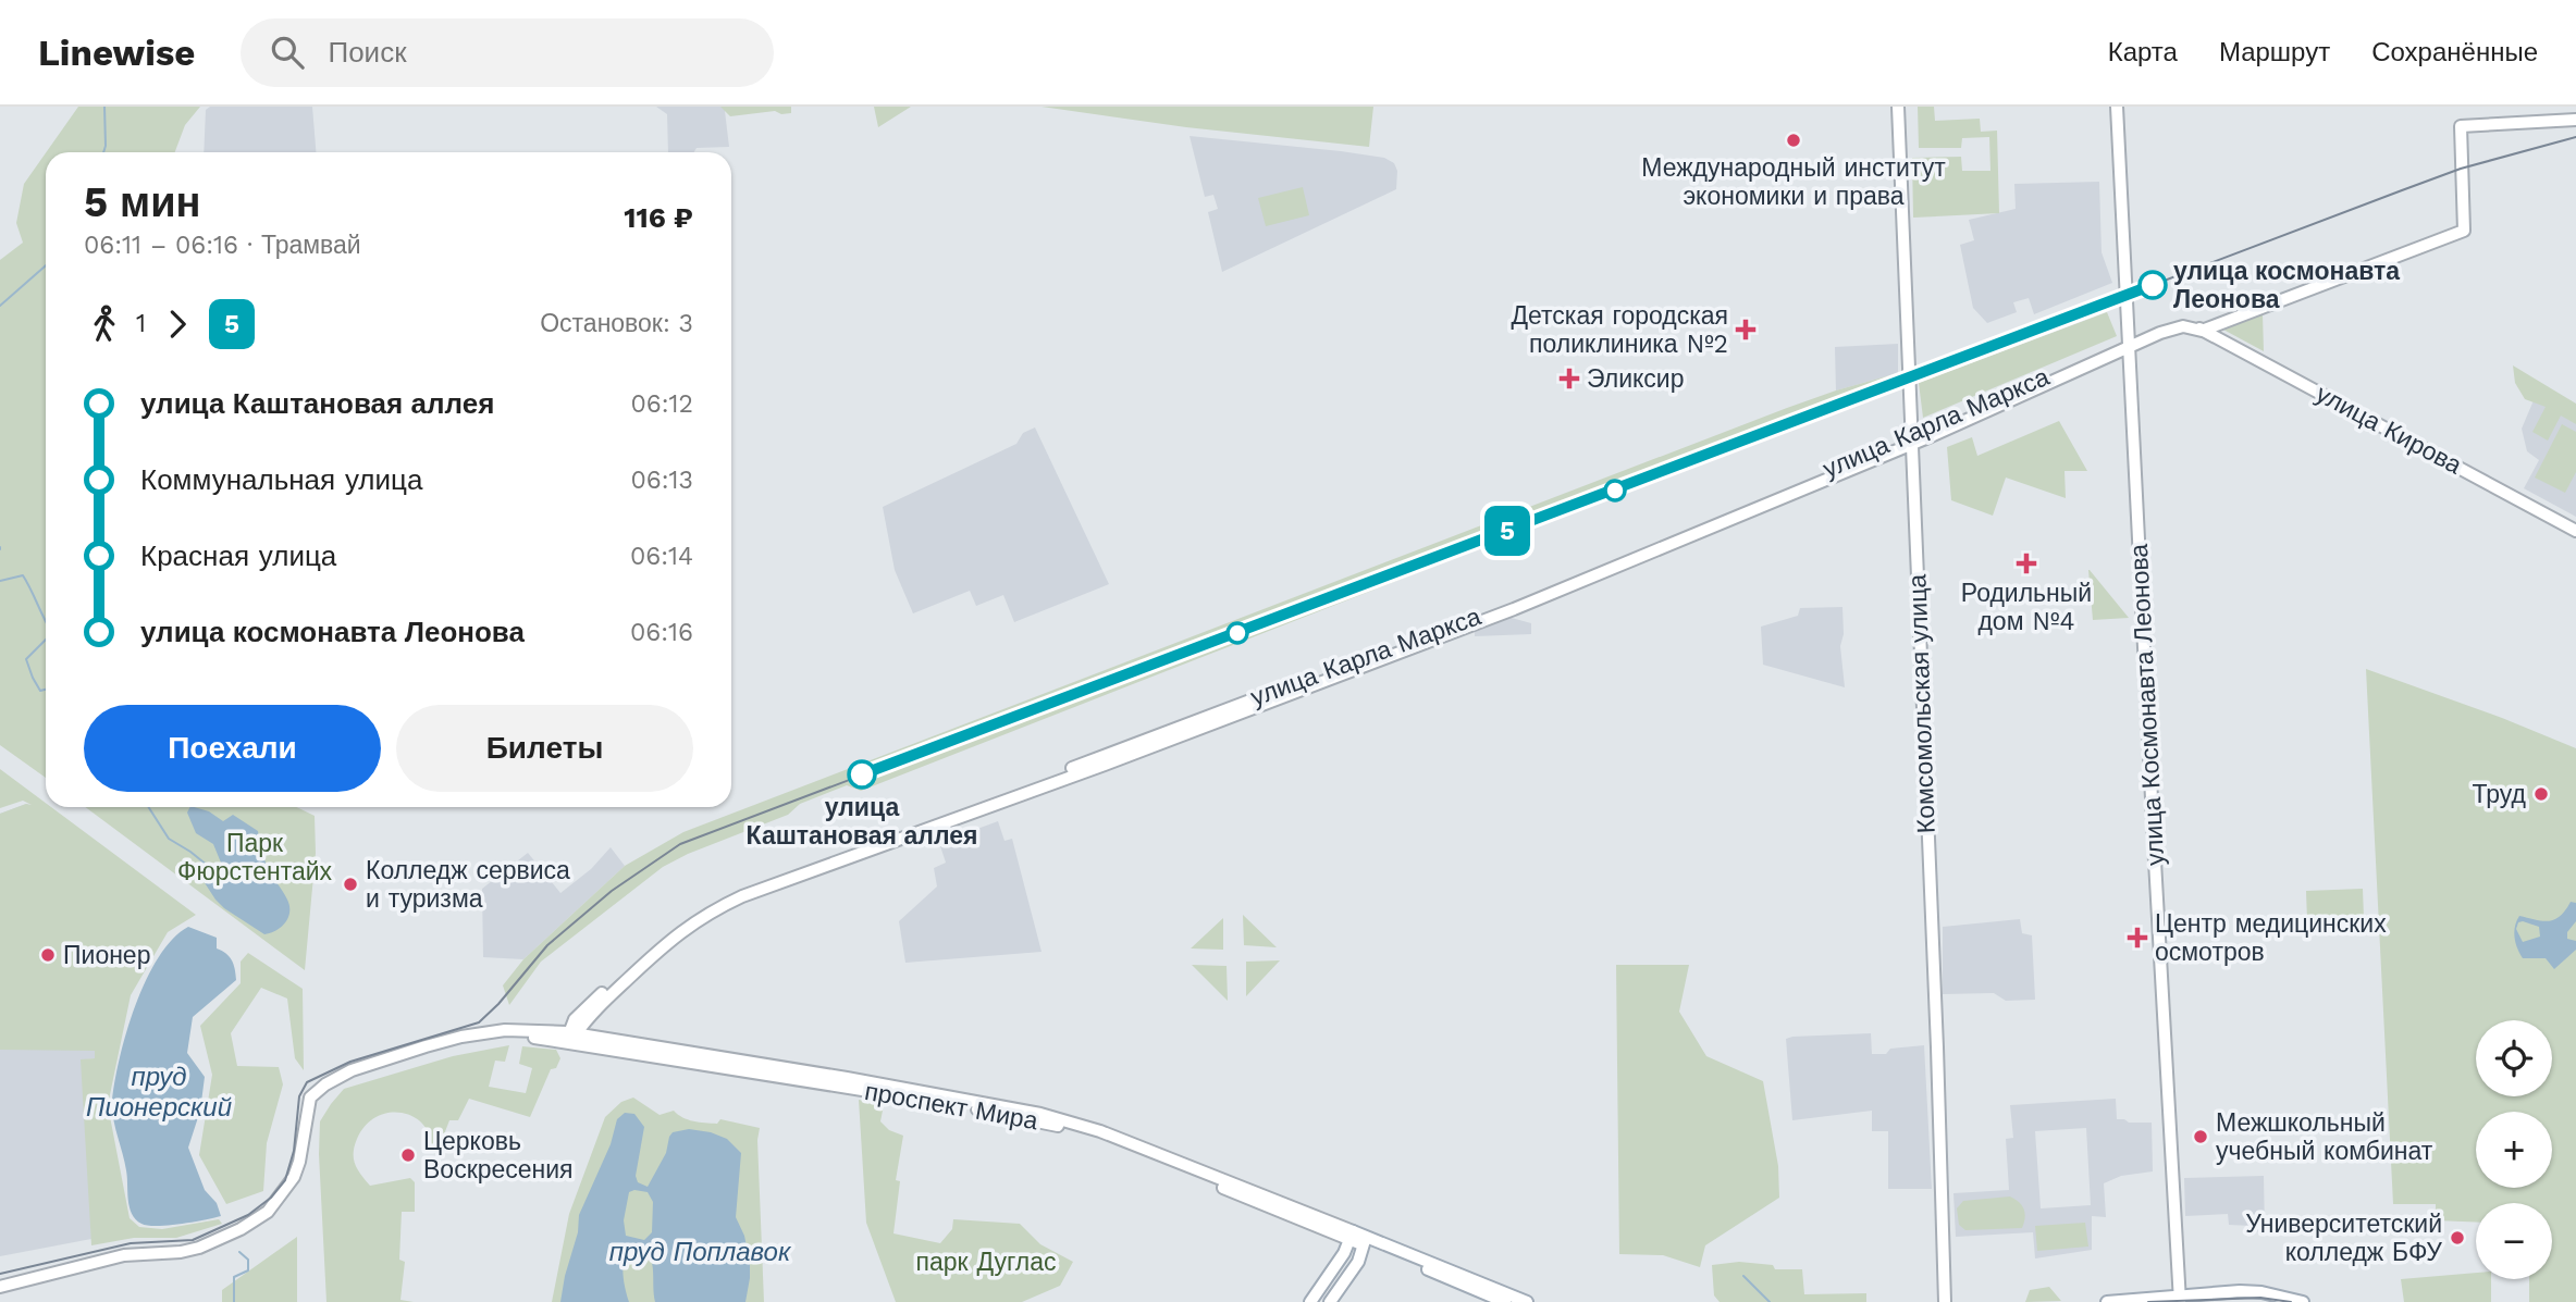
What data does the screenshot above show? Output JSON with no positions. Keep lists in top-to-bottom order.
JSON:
{
  "streets": {
    "main road": [
      "улица Карла Маркса",
      "улица Кирова",
      "Комсомольская улица",
      "улица Космонавта Леонова",
      "проспект Мира"
    ]
  },
  "crossings": [
    ["улица Карла Маркса", "улица Кирова"],
    ["улица Карла Маркса", "Комсомольская улица"],
    ["улица Карла Маркса", "улица Космонавта Леонова"],
    ["улица Карла Маркса", "проспект Мира"]
  ],
  "water": ["пруд Пионерский", "пруд Поплавок"],
  "parks": ["Парк Фюрстентайх", "парк Дуглас"],
  "places": {
    "other": [
      "Международный институт экономики и права",
      "улица космонавта Леонова",
      "улица Каштановая аллея",
      "Труд",
      "Колледж сервиса и туризма",
      "Пионер",
      "Межшкольный учебный комбинат",
      "Церковь Воскресения",
      "Университетский колледж БФУ"
    ],
    "health": [
      "Детская городская поликлиника №2",
      "Эликсир",
      "Родильный дом №4",
      "Центр медицинских осмотров"
    ]
  },
  "lines": ["tram line 5"],
  "page": {
    "header": "Linewise",
    "search": "Поиск",
    "nav": ["Карта", "Маршрут", "Сохранённые"],
    "on_map": "5",
    "heading": ["5 мин", "06:11 – 06:16 · Трамвай", "116 ₽"],
    "legs": ["1", "5", "Остановок: 3"],
    "list": [
      {
        "name": "улица Каштановая аллея",
        "value": "06:12"
      },
      {
        "name": "Коммунальная улица",
        "value": "06:13"
      },
      {
        "name": "Красная улица",
        "value": "06:14"
      },
      {
        "name": "улица космонавта Леонова",
        "value": "06:16"
      }
    ],
    "buttons": ["Поехали", "Билеты"],
    "map_buttons": ["+", "−"]
  }
}
